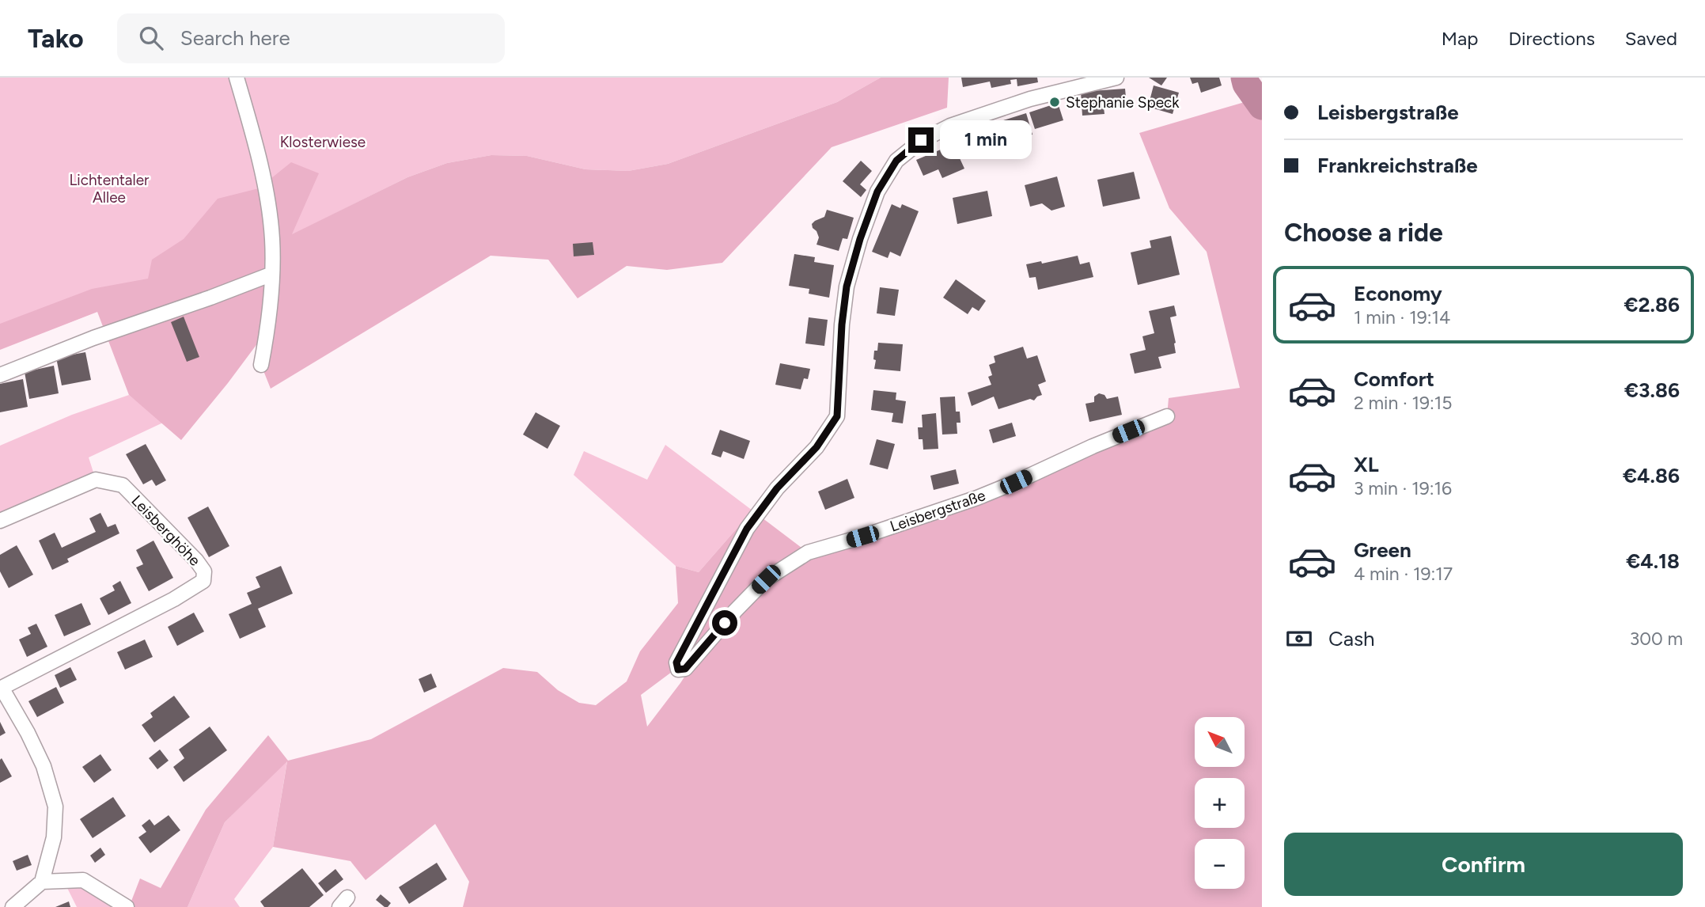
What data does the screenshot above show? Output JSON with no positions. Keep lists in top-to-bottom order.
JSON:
{
  "streets": {
    "street": ["Leisbergstraße", "Leisberghöhe"]
  },
  "parks": ["Klosterwiese", "Lichtentaler Allee"],
  "places": ["Stephanie Speck"],
  "north": "top left",
  "page": {
    "header": "Tako",
    "search": "Search here",
    "nav": ["Map", "Directions", "Saved"],
    "banner": ["Leisbergstraße", "Frankreichstraße"],
    "bubble": "1 min",
    "heading": "Choose a ride",
    "list": [
      {
        "name": "Economy",
        "note": "1 min · 19:14",
        "value": "€2.86"
      },
      {
        "name": "Comfort",
        "note": "2 min · 19:15",
        "value": "€3.86"
      },
      {
        "name": "XL",
        "note": "3 min · 19:16",
        "value": "€4.86"
      },
      {
        "name": "Green",
        "note": "4 min · 19:17",
        "value": "€4.18"
      }
    ],
    "pay": ["Cash", "300 m"],
    "map_buttons": ["+", "−"],
    "buttons": "Confirm"
  }
}
